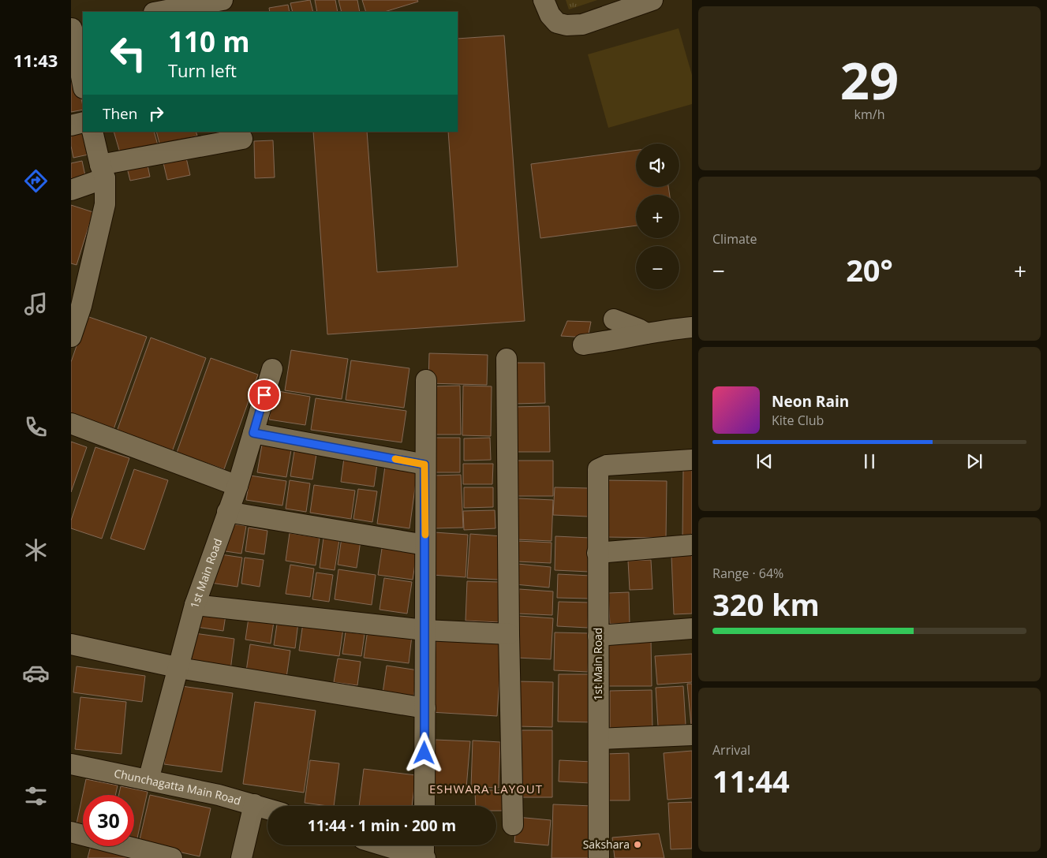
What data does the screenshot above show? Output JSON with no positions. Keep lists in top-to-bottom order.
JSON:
{
  "streets": {
    "street": ["1st Main Road", "Chunchagatta Main Road"]
  },
  "crossings": [
    ["1st Main Road", "Chunchagatta Main Road"]
  ],
  "districts": ["ESHWARA LAYOUT"],
  "places": ["Sakshara"],
  "page": {
    "tabs": "11:43",
    "tile": [
      ["29", "km/h"],
      "Climate",
      ["Range · 64%", "320 km"],
      ["Arrival", "11:44"]
    ],
    "turn": ["110 m", "Turn left"],
    "then": "Then",
    "map_buttons": ["+", "−"],
    "heat": ["−", "20°", "+"],
    "song": ["Neon Rain", "Kite Club"],
    "limit": "30",
    "trip": "11:44 · 1 min · 200 m"
  }
}
